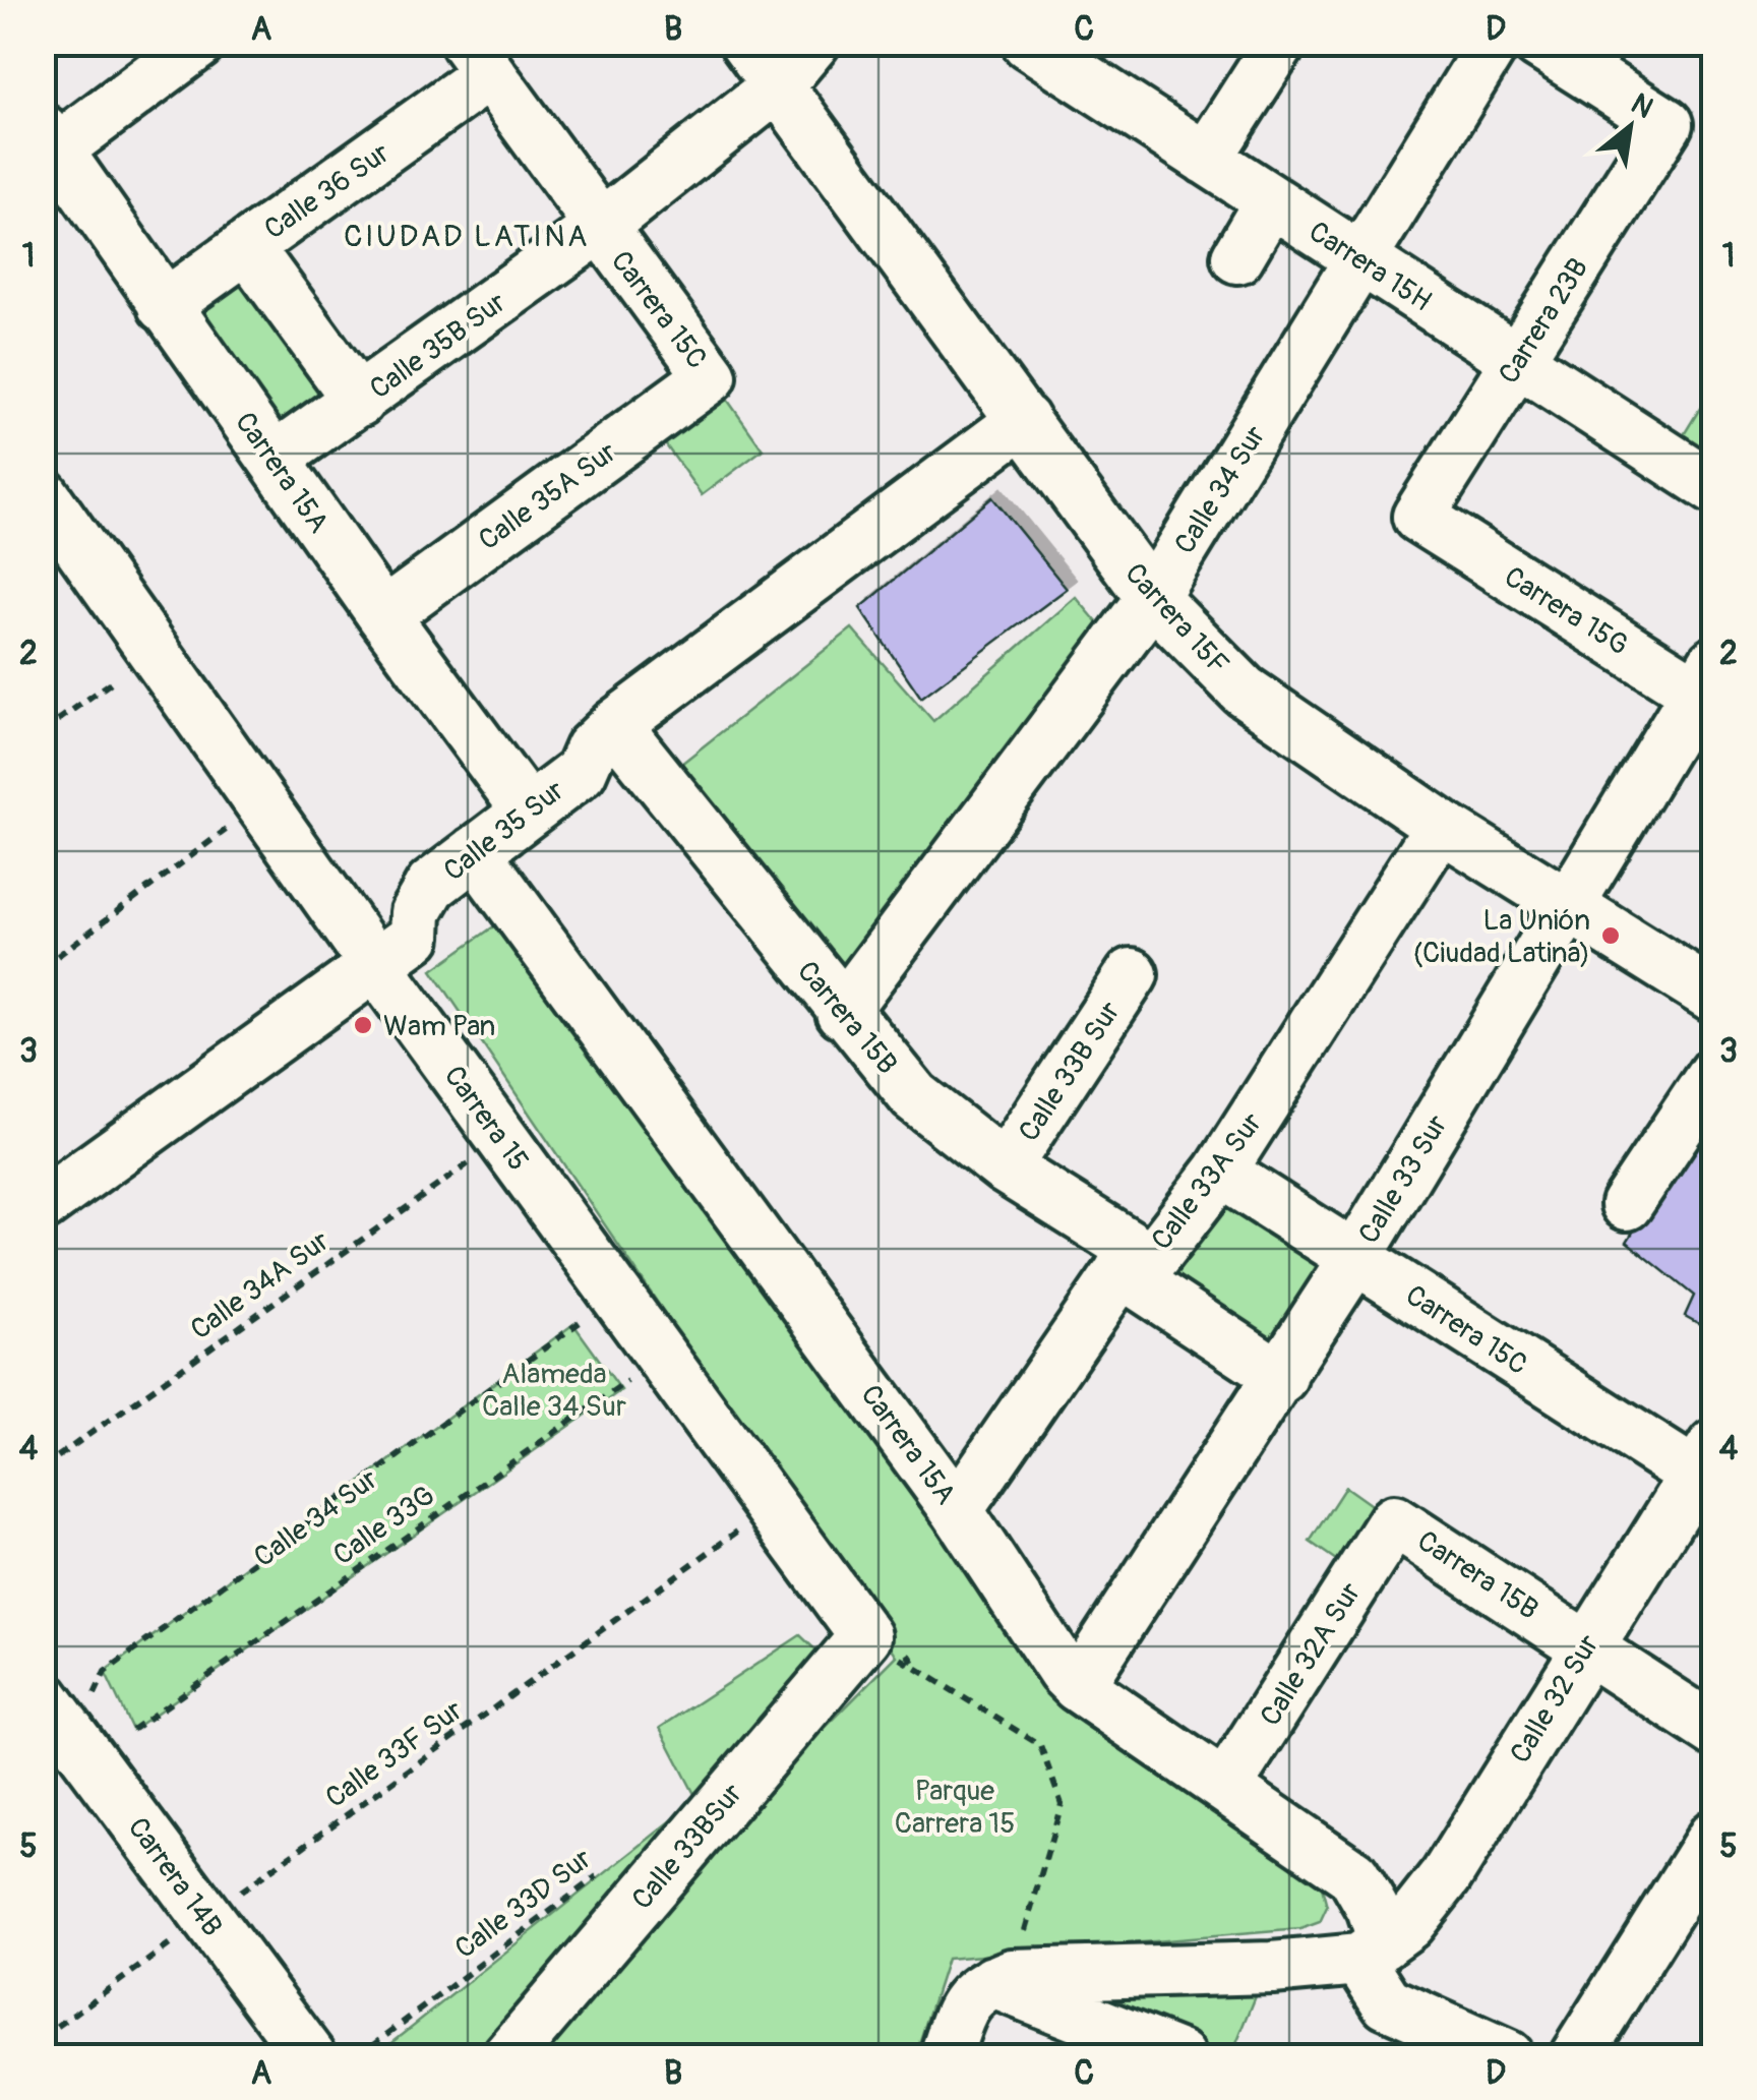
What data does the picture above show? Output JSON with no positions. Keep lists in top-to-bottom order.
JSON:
{
  "streets": {
    "street": [
      "Calle 36 Sur",
      "Carrera 15H",
      "Carrera 15C",
      "Carrera 23B",
      "Calle 35B Sur",
      "Carrera 15A",
      "Calle 34 Sur",
      "Calle 35A Sur",
      "Carrera 15G",
      "Carrera 15F",
      "Calle 35 Sur",
      "Carrera 15B",
      "Calle 33B Sur",
      "Carrera 15",
      "Calle 33 Sur",
      "Calle 33A Sur",
      "Calle 32A Sur",
      "Calle 32 Sur",
      "Calle 33BSur",
      "Carrera 14B"
    ],
    "path": [
      "Calle 34A Sur",
      "Calle 33G",
      "Calle 33F Sur",
      "Calle 33D Sur"
    ]
  },
  "crossings": [
    ["Calle 36 Sur", "Carrera 15C"],
    ["Calle 36 Sur", "Carrera 15A"],
    ["Carrera 15H", "Carrera 23B"],
    ["Carrera 15H", "Calle 34 Sur"],
    ["Carrera 15C", "Calle 35B Sur"],
    ["Carrera 15C", "Calle 35A Sur"],
    ["Carrera 15C", "Calle 33 Sur"],
    ["Carrera 15C", "Calle 33A Sur"],
    ["Carrera 15C", "Calle 32 Sur"],
    ["Carrera 23B", "Carrera 15G"],
    ["Calle 35B Sur", "Carrera 15A"],
    ["Calle 35B Sur", "Carrera 15F"],
    ["Carrera 15A", "Calle 35A Sur"],
    ["Carrera 15A", "Calle 35 Sur"],
    ["Carrera 15A", "Calle 33 Sur"],
    ["Carrera 15A", "Calle 32A Sur"],
    ["Carrera 15A", "Calle 32 Sur"],
    ["Calle 34 Sur", "Carrera 15F"],
    ["Calle 34 Sur", "Carrera 15B"],
    ["Calle 34 Sur", "Carrera 15"],
    ["Calle 34 Sur", "Carrera 14B"],
    ["Carrera 15G", "Calle 33 Sur"],
    ["Carrera 15F", "Calle 35 Sur"],
    ["Carrera 15F", "Calle 33 Sur"],
    ["Carrera 15F", "Calle 33A Sur"],
    ["Calle 35 Sur", "Carrera 15B"],
    ["Calle 35 Sur", "Carrera 15"],
    ["Carrera 15B", "Calle 33B Sur"],
    ["Carrera 15B", "Calle 33 Sur"],
    ["Carrera 15B", "Calle 33A Sur"],
    ["Carrera 15B", "Calle 32A Sur"],
    ["Carrera 15B", "Calle 32 Sur"],
    ["Carrera 15", "Calle 34A Sur"],
    ["Carrera 15", "Calle 33G"],
    ["Carrera 15", "Calle 33F Sur"],
    ["Carrera 15", "Calle 33BSur"],
    ["Calle 33F Sur", "Carrera 14B"]
  ],
  "districts": ["CIUDAD LATINA"],
  "parks": ["Alameda Calle 34 Sur", "Parque Carrera 15"],
  "places": ["La Unión (Ciudad Latina)", "Wam Pan"],
  "north": "top right",
  "grid": {
    "columns": [
      "A",
      "B",
      "C",
      "D"
    ],
    "rows": [
      "1",
      "2",
      "3",
      "4",
      "5"
    ]
  }
}
